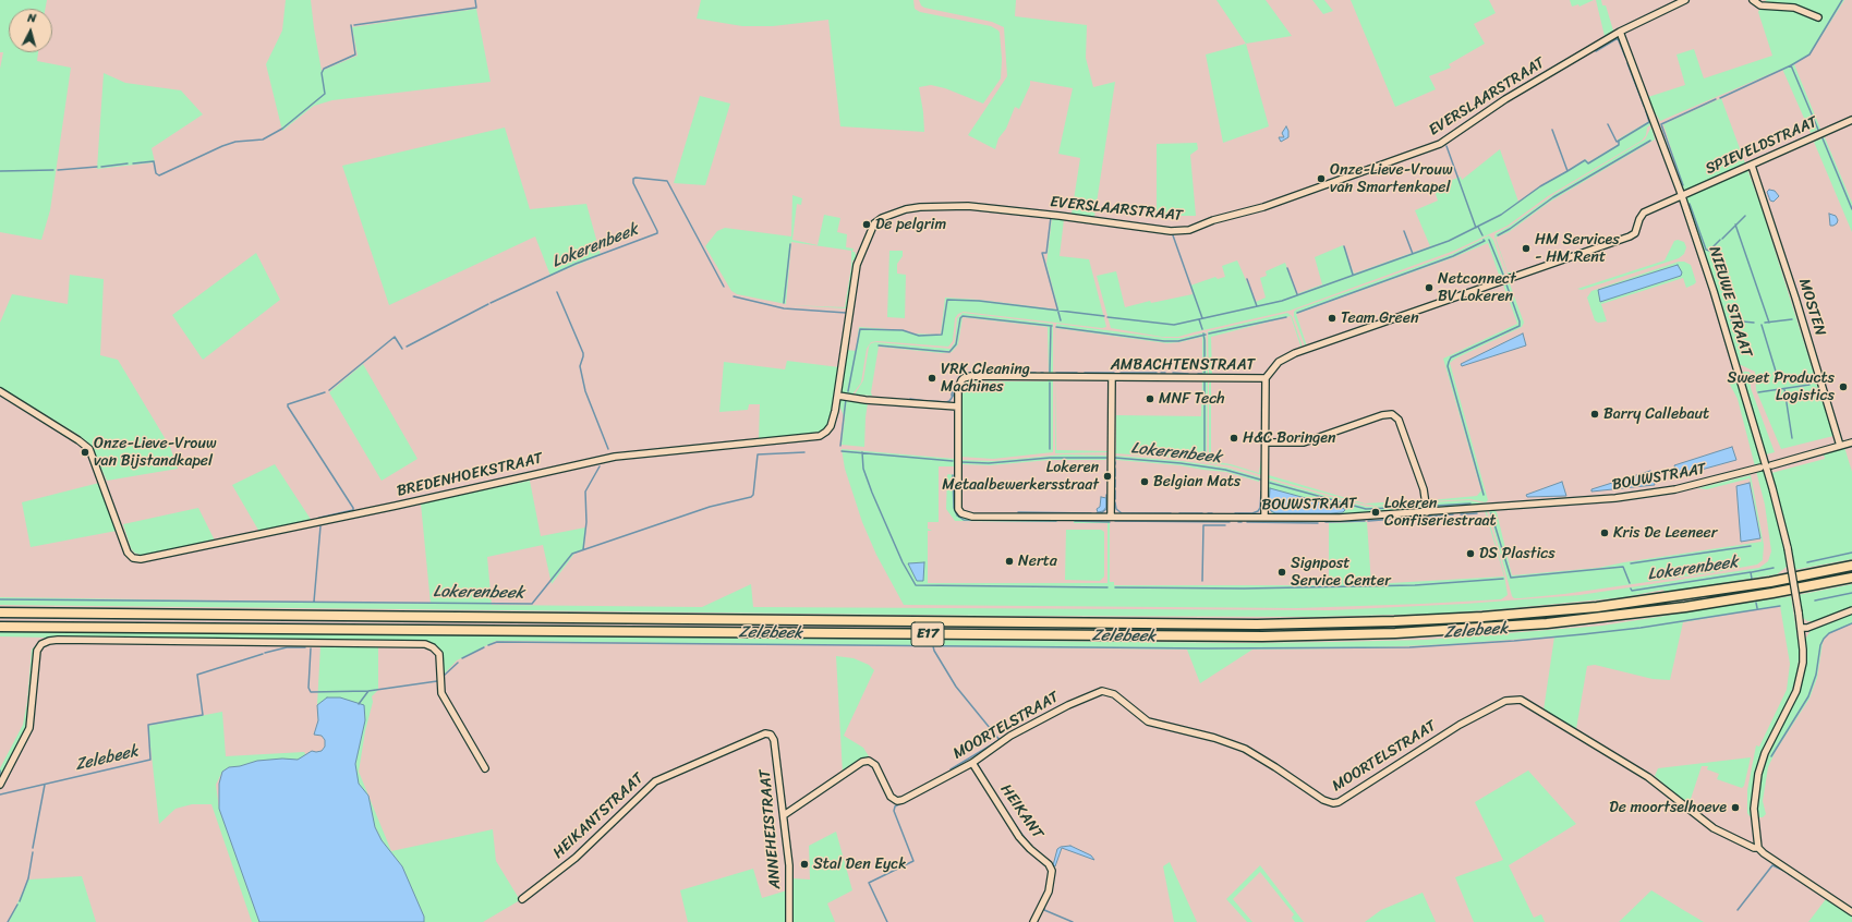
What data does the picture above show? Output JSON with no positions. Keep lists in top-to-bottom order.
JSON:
{
  "streets": {
    "highway": ["E17"],
    "street": [
      "EVERSLAARSTRAAT",
      "SPIEVELDSTRAAT",
      "NIEUWE STRAAT",
      "MOSTEN",
      "AMBACHTENSTRAAT",
      "BREDENHOEKSTRAAT",
      "BOUWSTRAAT",
      "MOORTELSTRAAT",
      "HEIKANT",
      "HEIKANTSTRAAT",
      "ANNEHEISTRAAT"
    ]
  },
  "crossings": [
    ["EVERSLAARSTRAAT", "NIEUWE STRAAT"],
    ["EVERSLAARSTRAAT", "BREDENHOEKSTRAAT"],
    ["SPIEVELDSTRAAT", "NIEUWE STRAAT"],
    ["SPIEVELDSTRAAT", "MOSTEN"],
    ["SPIEVELDSTRAAT", "AMBACHTENSTRAAT"],
    ["NIEUWE STRAAT", "AMBACHTENSTRAAT"],
    ["NIEUWE STRAAT", "MOORTELSTRAAT"],
    ["AMBACHTENSTRAAT", "BOUWSTRAAT"],
    ["MOORTELSTRAAT", "HEIKANT"],
    ["MOORTELSTRAAT", "ANNEHEISTRAAT"],
    ["HEIKANTSTRAAT", "ANNEHEISTRAAT"]
  ],
  "water": ["Lokerenbeek", "Zelebeek"],
  "places": [
    "Onze-Lieve-Vrouw van Smartenkapel",
    "De pelgrim",
    "HM Services - HM Rent",
    "Netconnect BV Lokeren",
    "Team Green",
    "VRK Cleaning Machines",
    "Sweet Products Logistics",
    "MNF Tech",
    "Barry Callebaut",
    "H&C Boringen",
    "Onze-Lieve-Vrouw van Bijstandkapel",
    "Lokeren Metaalbewerkersstraat",
    "Belgian Mats",
    "Lokeren Confiseriestraat",
    "Kris De Leeneer",
    "DS Plastics",
    "Nerta",
    "Signpost Service Center",
    "De moortselhoeve",
    "Stal Den Eyck"
  ],
  "north": "top"
}
